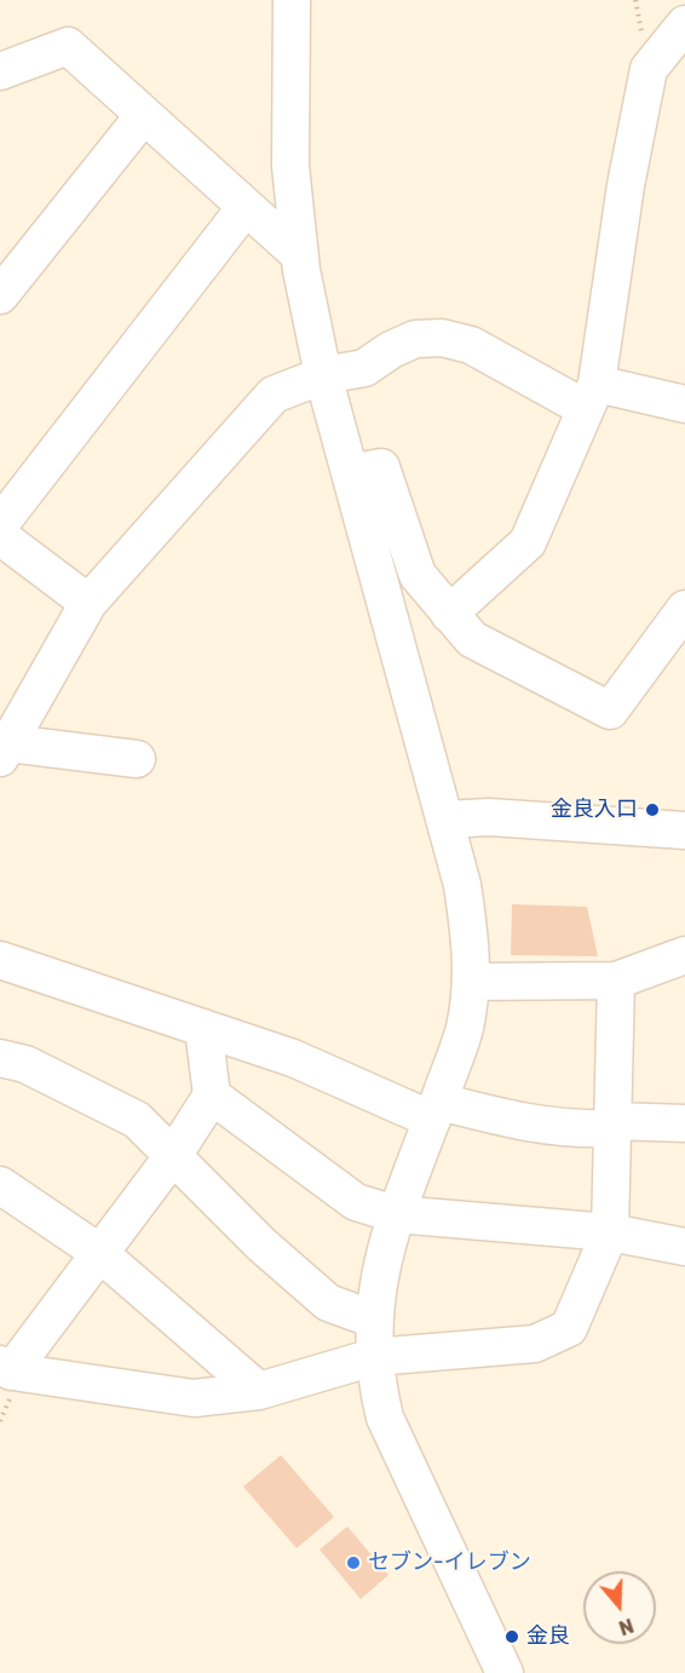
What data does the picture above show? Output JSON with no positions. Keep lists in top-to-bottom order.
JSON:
{
  "places": ["金良入口", "セブン-イレブン", "金良"],
  "north": "bottom"
}
